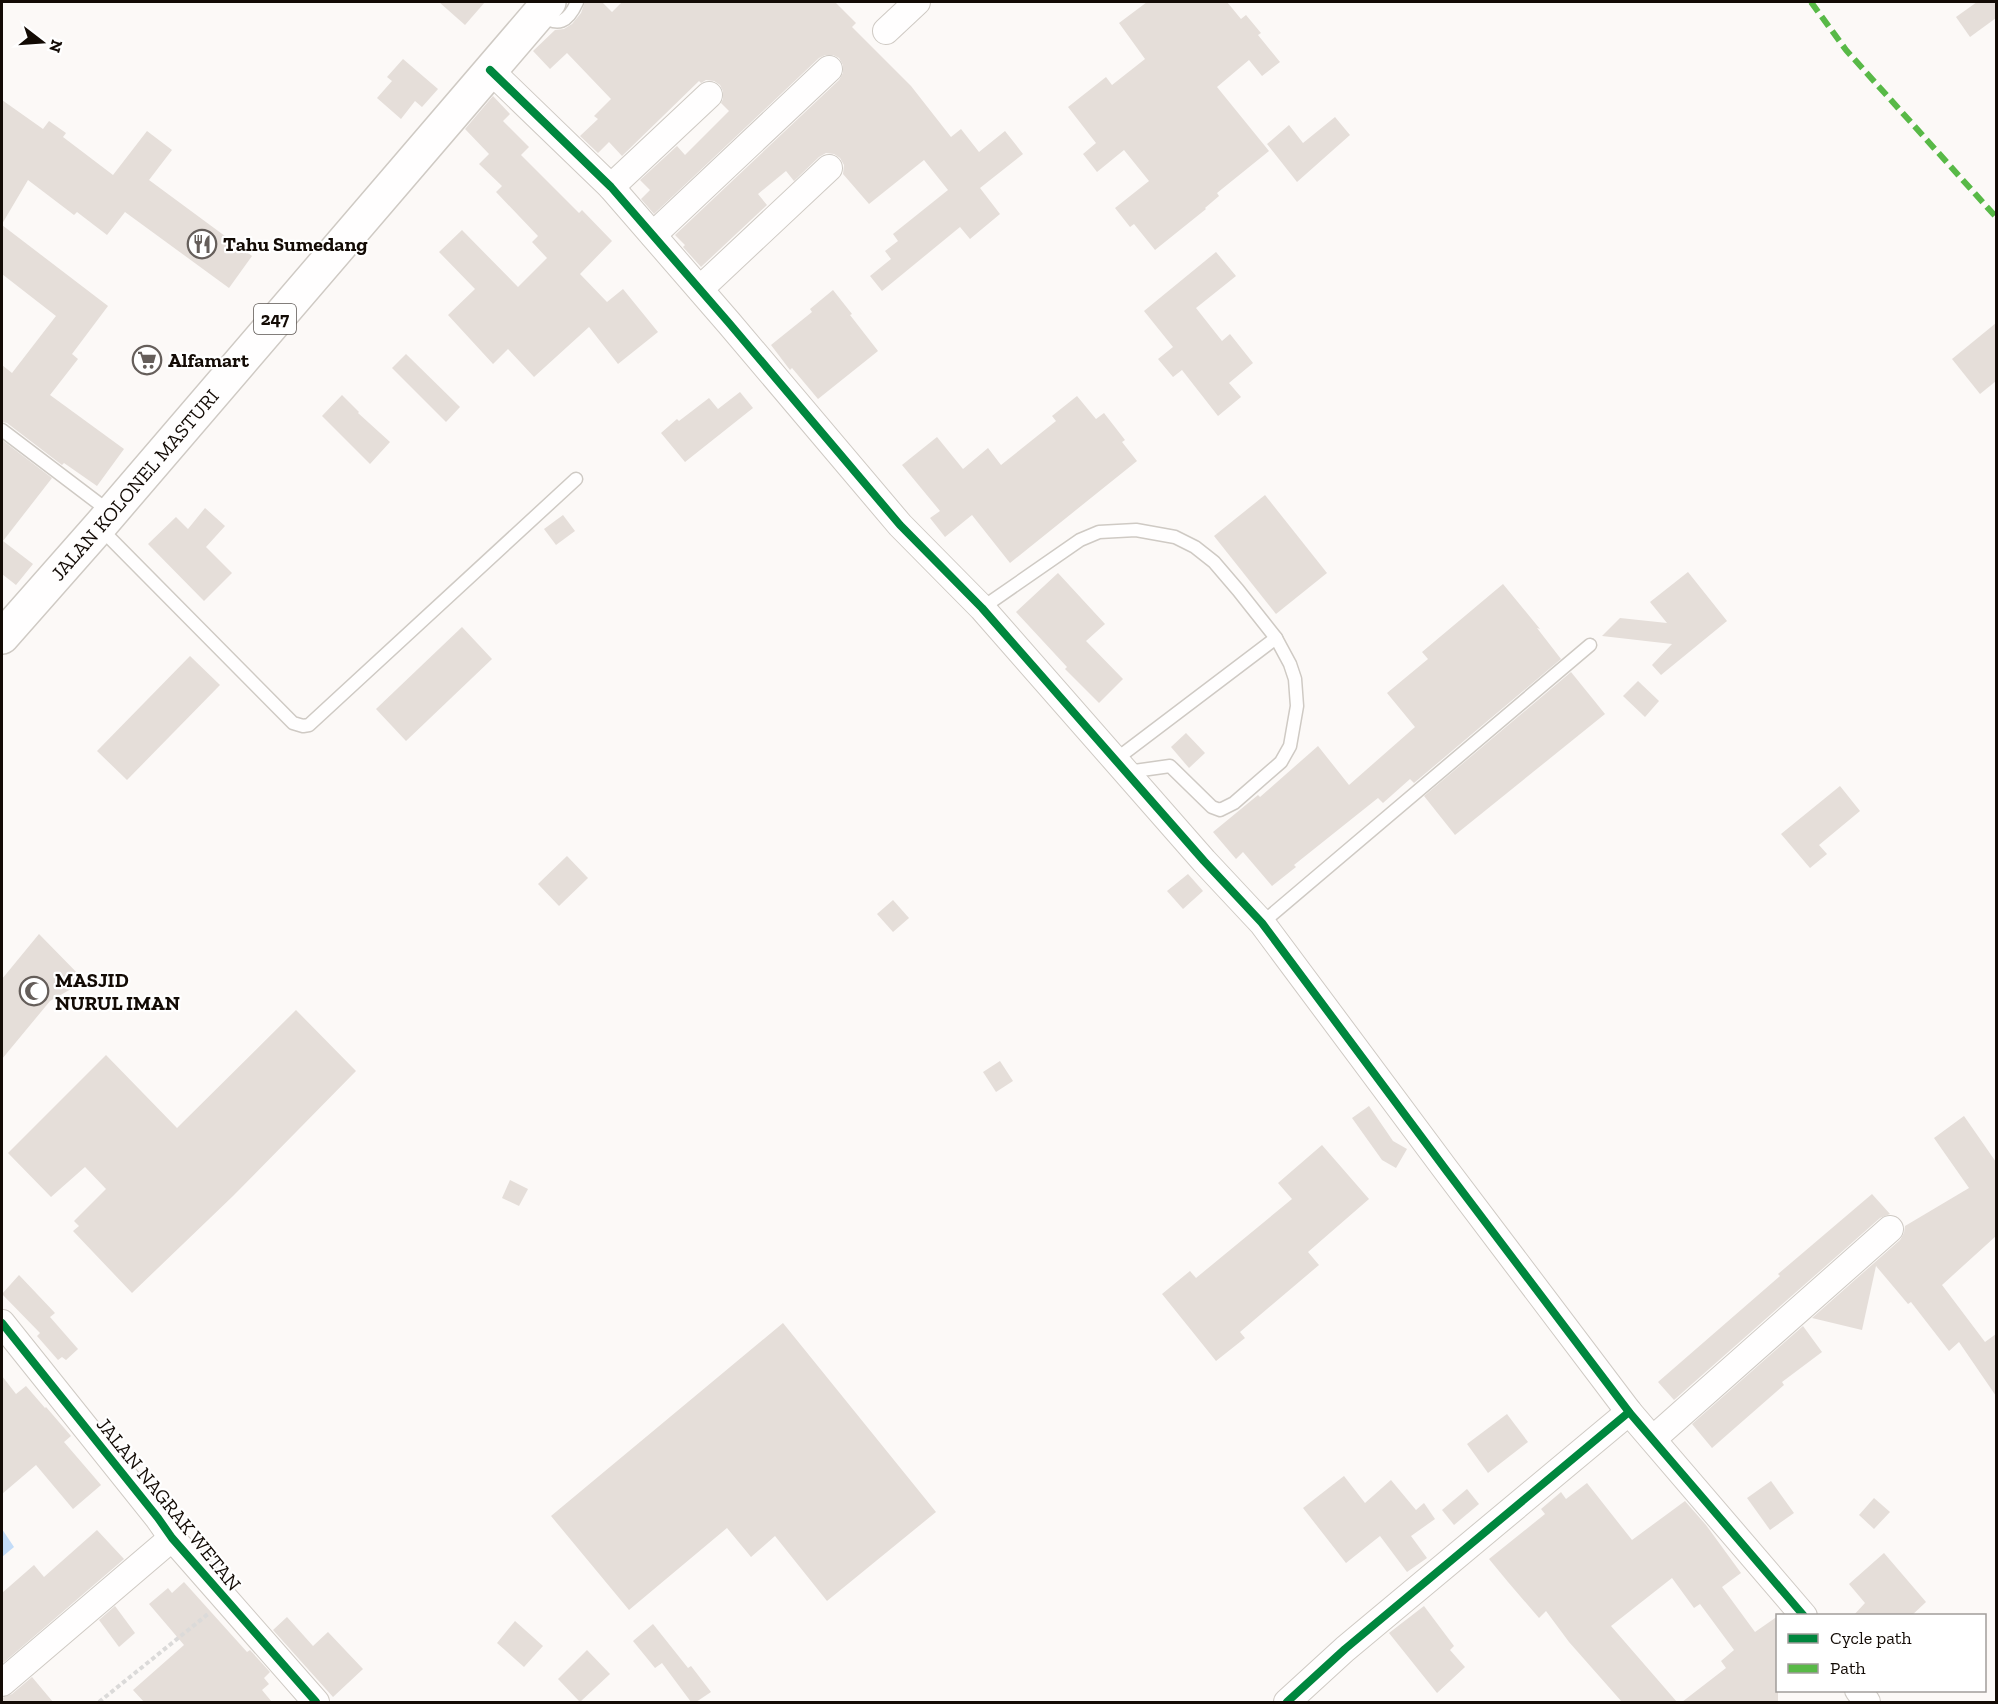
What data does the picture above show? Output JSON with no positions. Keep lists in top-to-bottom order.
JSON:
{
  "streets": {
    "main road": ["247", "JALAN KOLONEL MASTURI"],
    "street": ["JALAN NAGRAK WETAN"]
  },
  "places": {
    "restaurant": ["Tahu Sumedang"],
    "supermarket": ["Alfamart"],
    "mosque": ["MASJID NURUL IMAN"]
  },
  "legend": ["Cycle path", "Path"],
  "north": "right"
}
